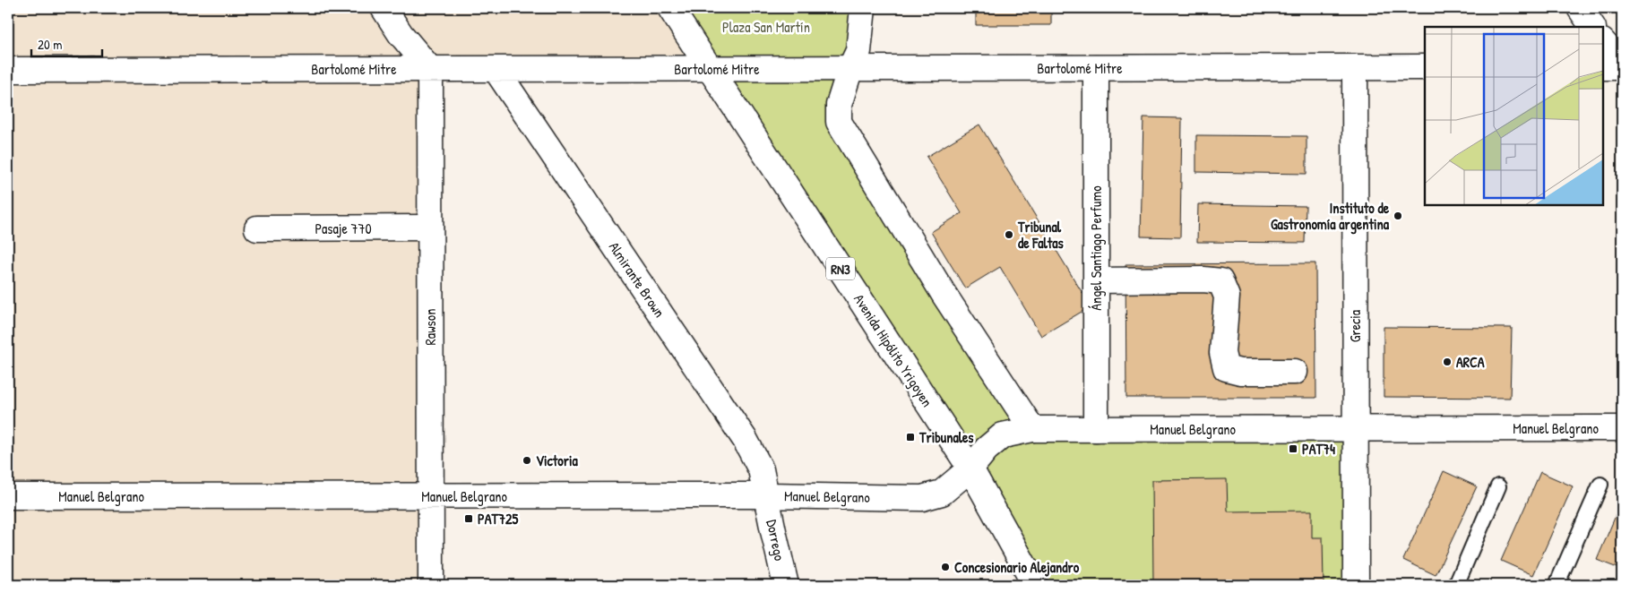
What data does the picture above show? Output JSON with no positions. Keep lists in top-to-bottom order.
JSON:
{
  "streets": {
    "main road": [
      "Bartolomé Mitre",
      "Pasaje 770",
      "Ángel Santiago Perfumo",
      "RN3",
      "Almirante Brown",
      "Grecia",
      "Rawson",
      "Avenida Hipólito Yrigoyen",
      "Manuel Belgrano",
      "Dorrego"
    ]
  },
  "crossings": [
    ["Bartolomé Mitre", "Ángel Santiago Perfumo"],
    ["Bartolomé Mitre", "Almirante Brown"],
    ["Bartolomé Mitre", "Grecia"],
    ["Bartolomé Mitre", "Rawson"],
    ["Bartolomé Mitre", "Avenida Hipólito Yrigoyen"],
    ["Pasaje 770", "Rawson"],
    ["Ángel Santiago Perfumo", "Manuel Belgrano"],
    ["Almirante Brown", "Manuel Belgrano"],
    ["Almirante Brown", "Dorrego"],
    ["Grecia", "Manuel Belgrano"],
    ["Rawson", "Manuel Belgrano"],
    ["Avenida Hipólito Yrigoyen", "Manuel Belgrano"],
    ["Manuel Belgrano", "Dorrego"]
  ],
  "parks": ["Plaza San Martín"],
  "places": {
    "other": [
      "Instituto de Gastronomía argentina",
      "Tribunal de Faltas",
      "ARCA",
      "Victoria",
      "Concesionario Alejandro"
    ],
    "transit": ["Tribunales", "PAT74", "PAT725"]
  },
  "scale_bar": "20 m"
}
